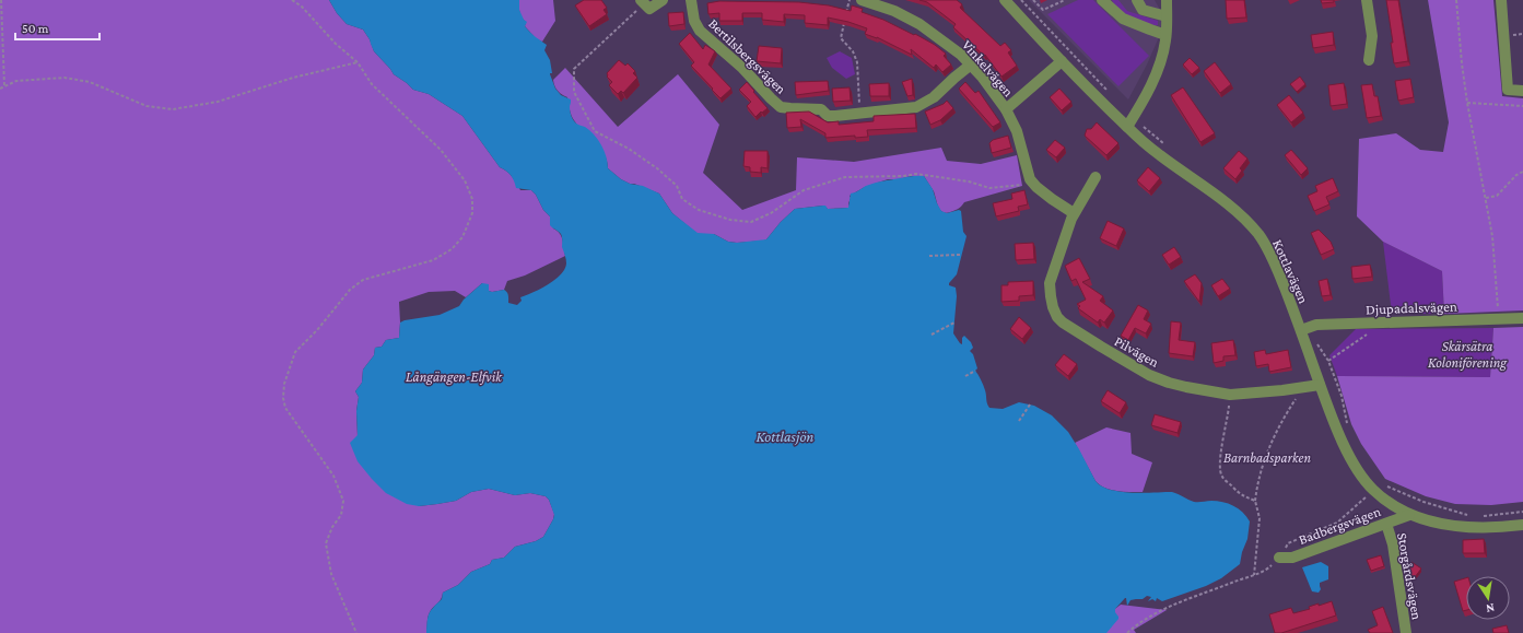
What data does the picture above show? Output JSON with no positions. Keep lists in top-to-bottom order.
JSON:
{
  "streets": {
    "street": [
      "Bertilsbergsvägen",
      "Vinkelvägen",
      "Kottlavägen",
      "Djupadalsvägen",
      "Pilvägen",
      "Badbergsvägen",
      "Storgårdsvägen"
    ]
  },
  "crossings": [
    ["Bertilsbergsvägen", "Vinkelvägen"],
    ["Vinkelvägen", "Kottlavägen"],
    ["Kottlavägen", "Djupadalsvägen"],
    ["Kottlavägen", "Pilvägen"],
    ["Kottlavägen", "Badbergsvägen"],
    ["Badbergsvägen", "Storgårdsvägen"]
  ],
  "water": ["Kottlasjön"],
  "parks": ["Skärsätra Koloniförening", "Långängen-Elfvik", "Barnbadsparken"],
  "scale_bar": "50 m",
  "north": "bottom"
}
